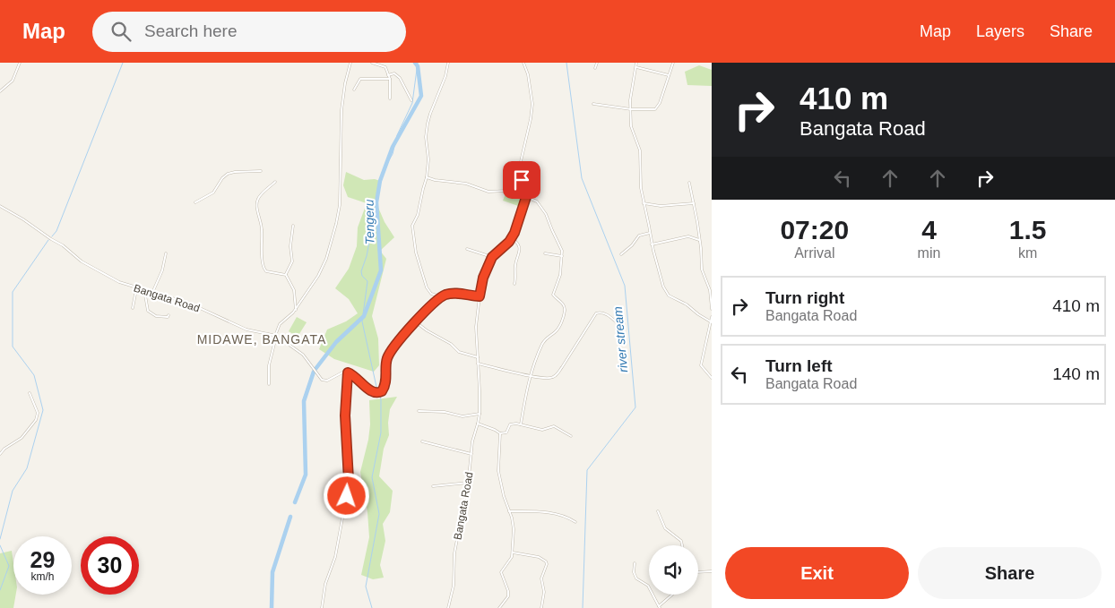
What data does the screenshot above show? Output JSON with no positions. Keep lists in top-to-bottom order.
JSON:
{
  "streets": {
    "street": ["Bangata Road"]
  },
  "districts": ["MIDAWE, BANGATA"],
  "water": ["Tengeru", "river stream"],
  "page": {
    "header": "Map",
    "search": "Search here",
    "nav": ["Map", "Layers", "Share"],
    "turn": ["410 m", "Bangata Road"],
    "eta": [
      "07:20",
      "Arrival",
      "4",
      "min",
      "1.5",
      "km"
    ],
    "list": [
      {
        "name": "Turn right",
        "note": "Bangata Road",
        "value": "410 m"
      },
      {
        "name": "Turn left",
        "note": "Bangata Road",
        "value": "140 m"
      }
    ],
    "speed": "29 km/h",
    "limit": "30",
    "buttons": ["Exit", "Share"]
  }
}
